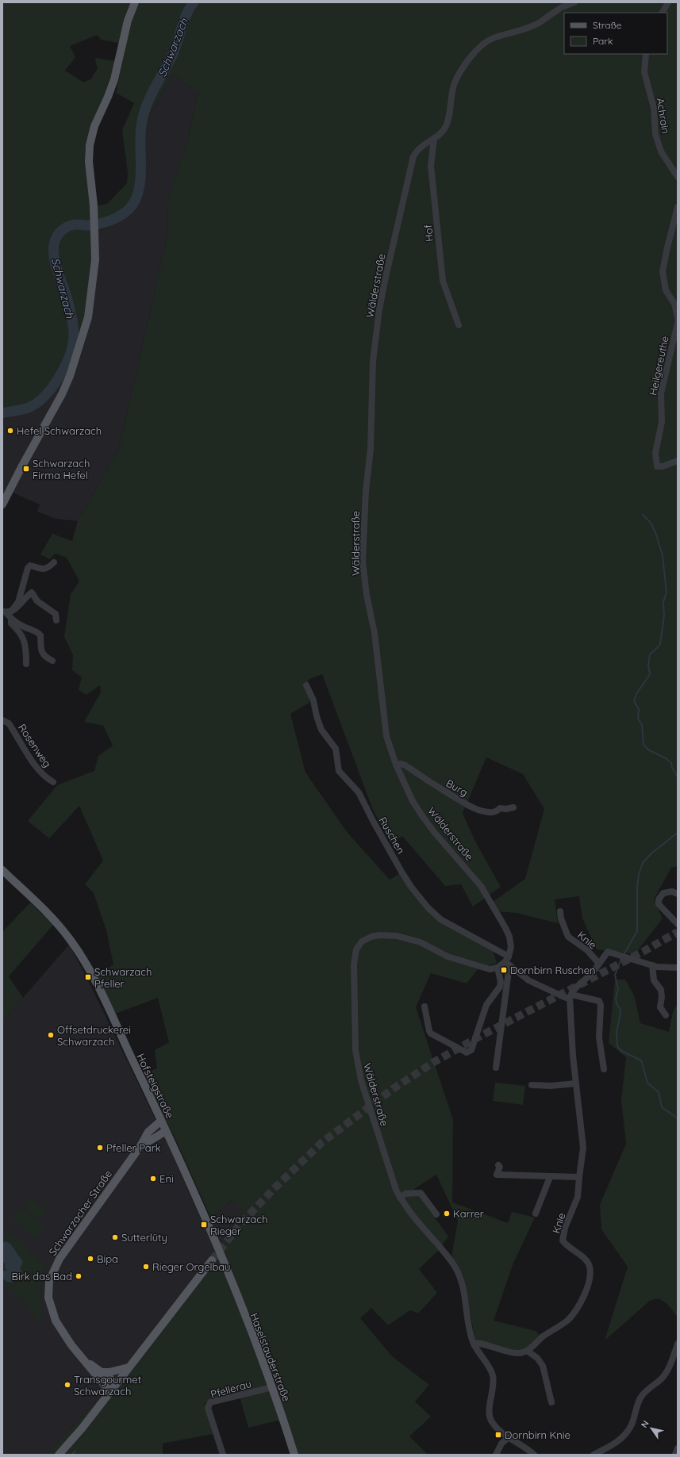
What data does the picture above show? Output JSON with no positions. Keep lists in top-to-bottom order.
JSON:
{
  "streets": {
    "main road": ["Hofsteigstraße", "Schwarzacher Straße", "Haselstauderstraße"],
    "street": [
      "Achrain",
      "Hof",
      "Wälderstraße",
      "Heilgereuthe",
      "Rosenweg",
      "Burg",
      "Ruschen",
      "Knie",
      "Pfellerau"
    ]
  },
  "crossings": [
    ["Hof", "Wälderstraße"],
    ["Wälderstraße", "Burg"],
    ["Wälderstraße", "Ruschen"],
    ["Hofsteigstraße", "Schwarzacher Straße"],
    ["Hofsteigstraße", "Haselstauderstraße"],
    ["Haselstauderstraße", "Pfellerau"]
  ],
  "water": ["Schwarzach"],
  "places": {
    "other": [
      "Hefel Schwarzach",
      "Offsetdruckerei Schwarzach",
      "Pfeller Park",
      "Eni",
      "Karrer",
      "Sutterlüty",
      "Bipa",
      "Rieger Orgelbau",
      "Birk das Bad",
      "Transgourmet Schwarzach"
    ],
    "transit": [
      "Schwarzach Firma Hefel",
      "Dornbirn Ruschen",
      "Schwarzach Pfeller",
      "Schwarzach Rieger",
      "Dornbirn Knie"
    ]
  },
  "legend": ["Straße", "Park"],
  "north": "top left"
}
